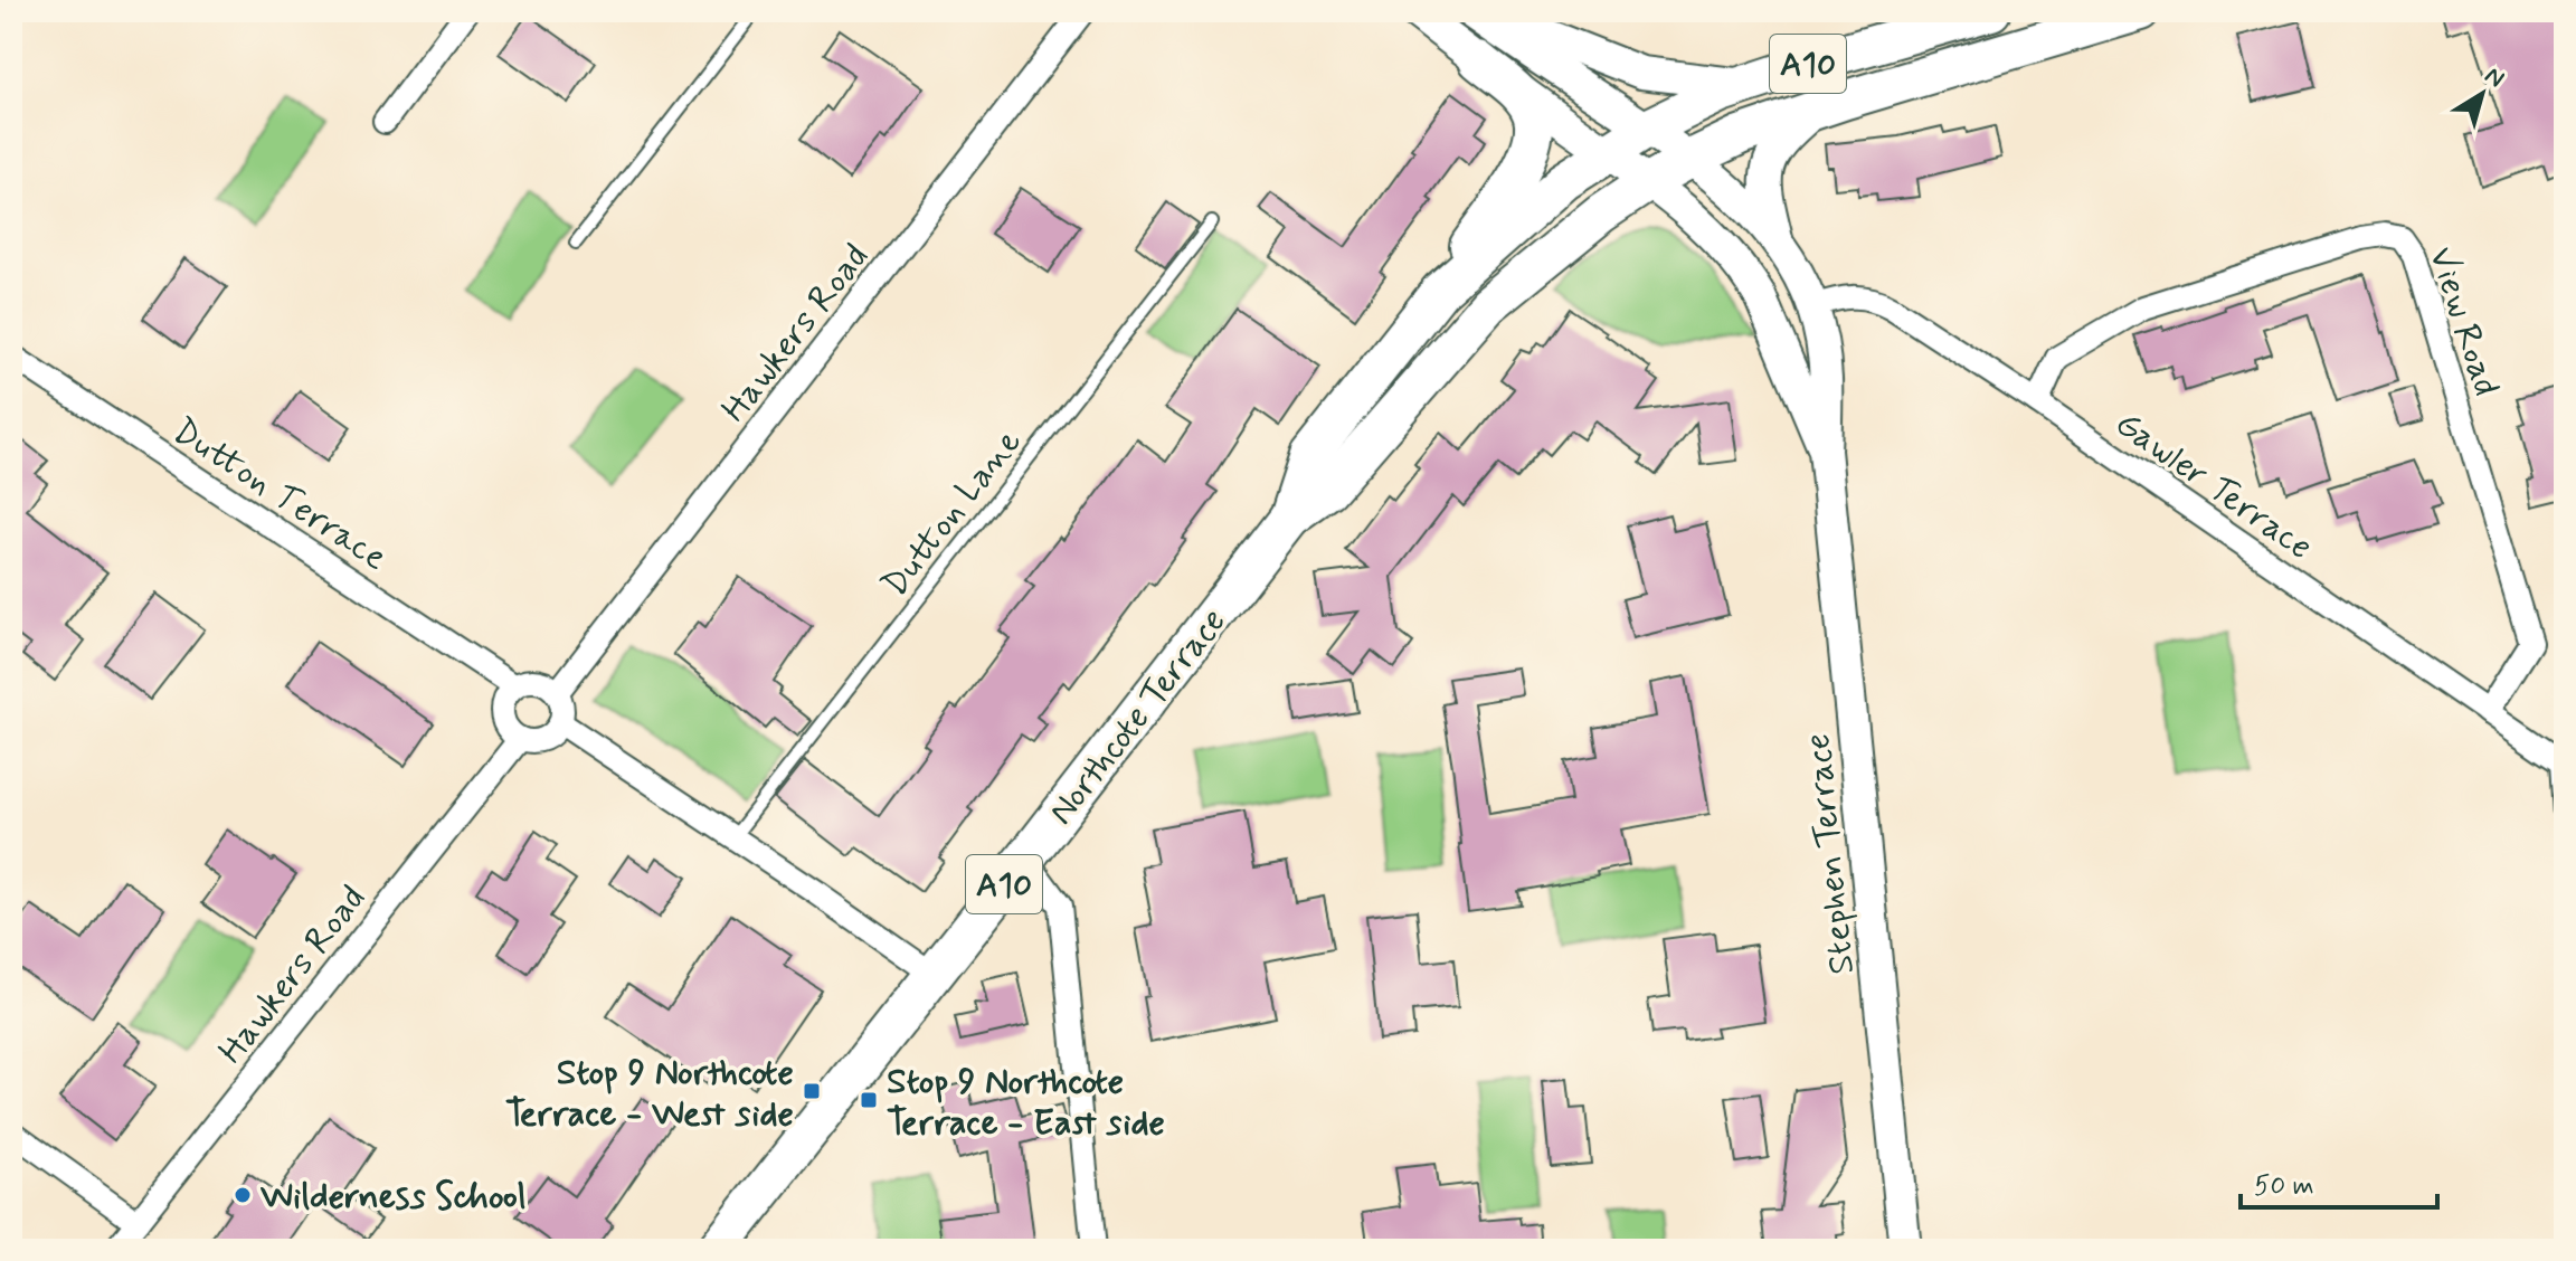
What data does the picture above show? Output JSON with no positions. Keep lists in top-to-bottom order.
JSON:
{
  "streets": {
    "highway": ["A10", "Northcote Terrace"],
    "main road": ["Stephen Terrace"],
    "street": [
      "View Road",
      "Hawkers Road",
      "Gawler Terrace",
      "Dutton Terrace"
    ],
    "lane": ["Dutton Lane"]
  },
  "crossings": [
    ["A10", "Northcote Terrace"],
    ["A10", "Stephen Terrace"],
    ["View Road", "Gawler Terrace"],
    ["Hawkers Road", "Dutton Terrace"],
    ["Gawler Terrace", "Stephen Terrace"],
    ["Northcote Terrace", "Stephen Terrace"]
  ],
  "places": {
    "transit": ["Stop 9 Northcote Terrace - West side", "Stop 9 Northcote Terrace - East side"],
    "other": ["Wilderness School"]
  },
  "scale_bar": "50 m",
  "north": "top right"
}
